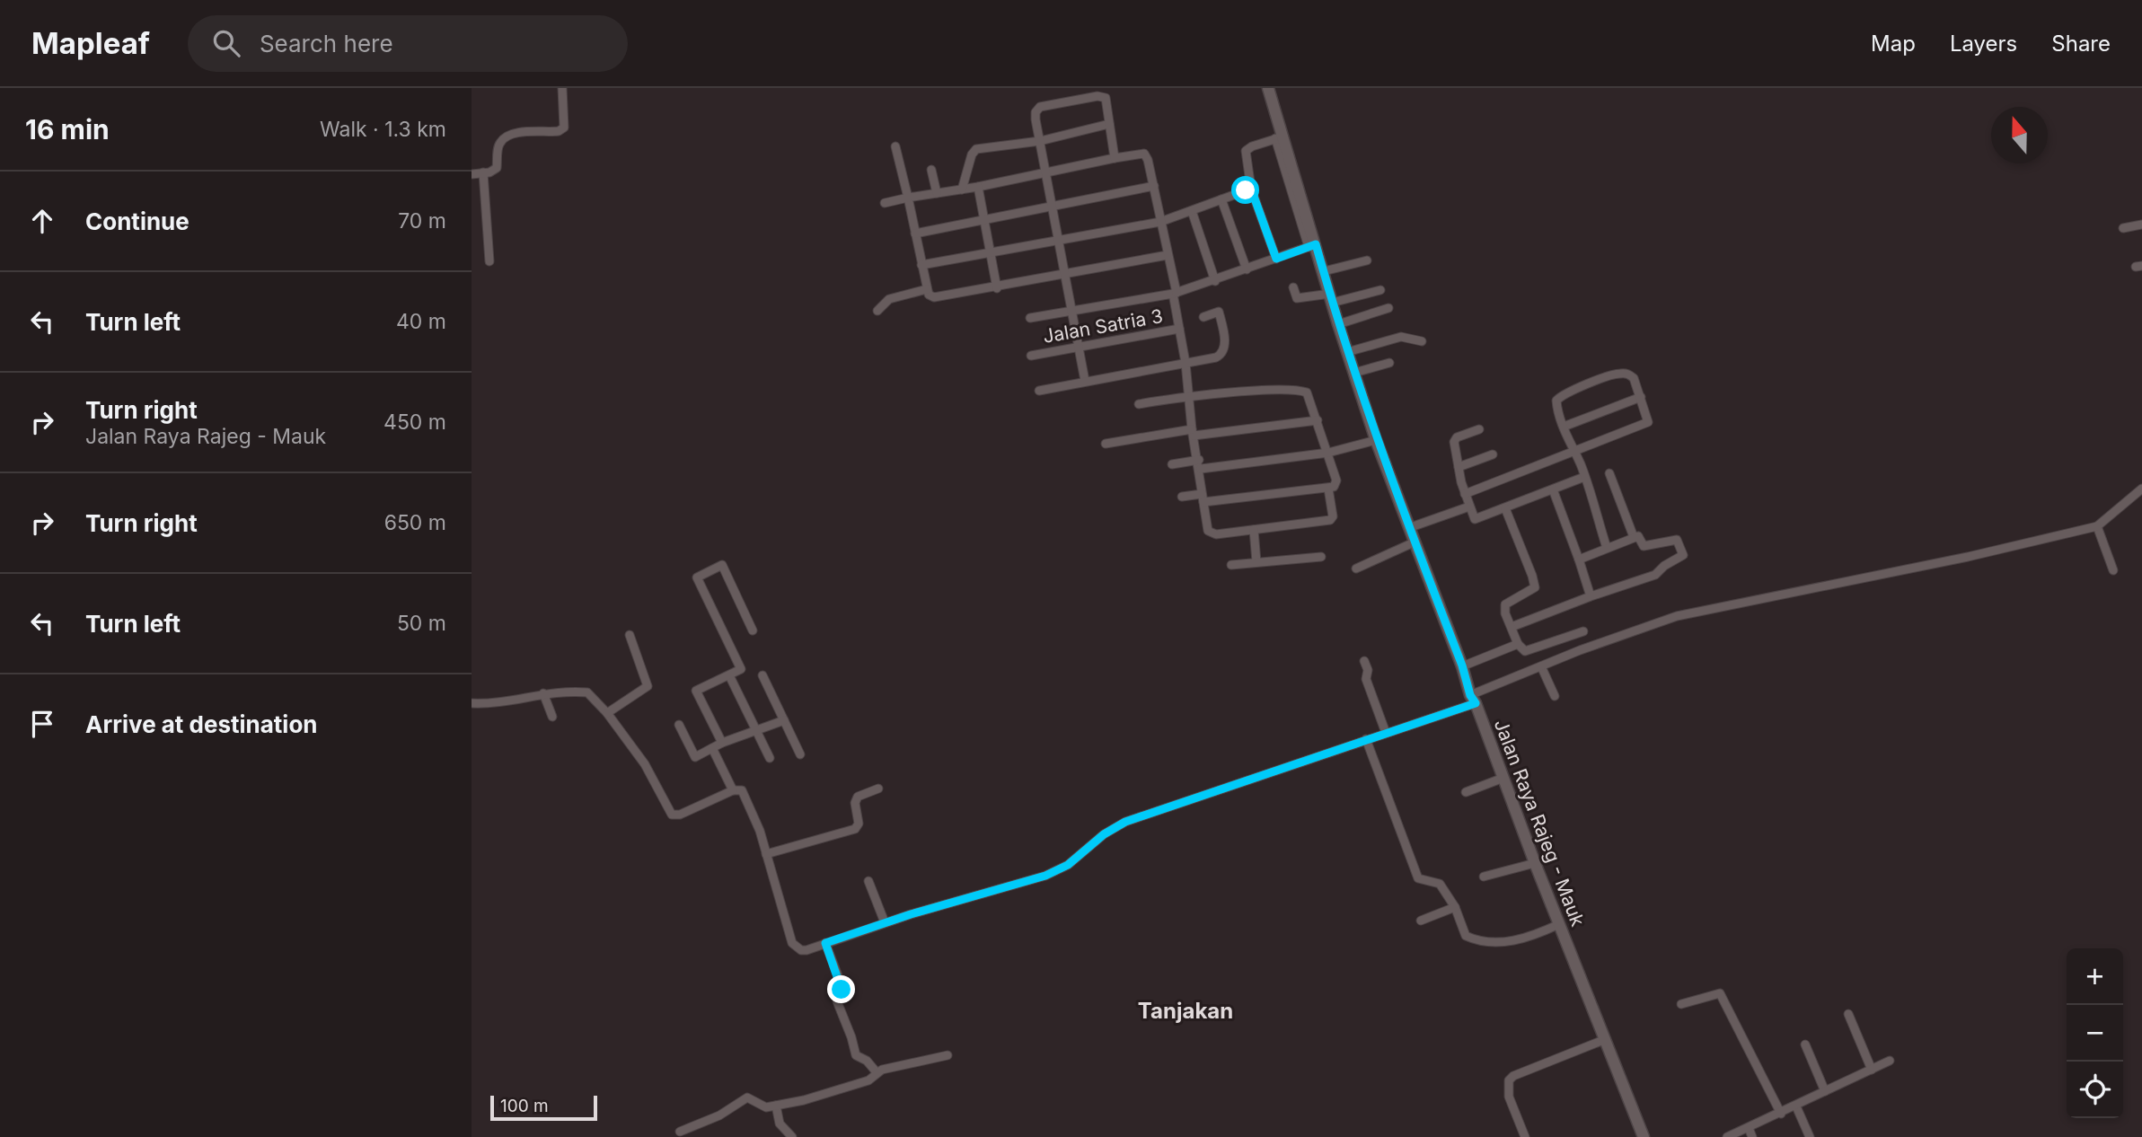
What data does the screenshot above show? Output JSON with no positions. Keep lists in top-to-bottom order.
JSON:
{
  "streets": {
    "main road": ["Jalan Raya Rajeg - Mauk"],
    "street": ["Jalan Satria 3"]
  },
  "districts": ["Tanjakan"],
  "scale_bar": "100 m",
  "north": "top",
  "page": {
    "header": "Mapleaf",
    "search": "Search here",
    "nav": ["Map", "Layers", "Share"],
    "heading": ["16 min", "Walk · 1.3 km"],
    "list": [
      ["Continue", "70 m"],
      ["Turn left", "40 m"],
      ["Turn right", "Jalan Raya Rajeg - Mauk", "450 m"],
      ["Turn right", "650 m"],
      ["Turn left", "50 m"],
      "Arrive at destination"
    ],
    "map_buttons": ["+", "−"],
    "scale": "100 m"
  }
}
